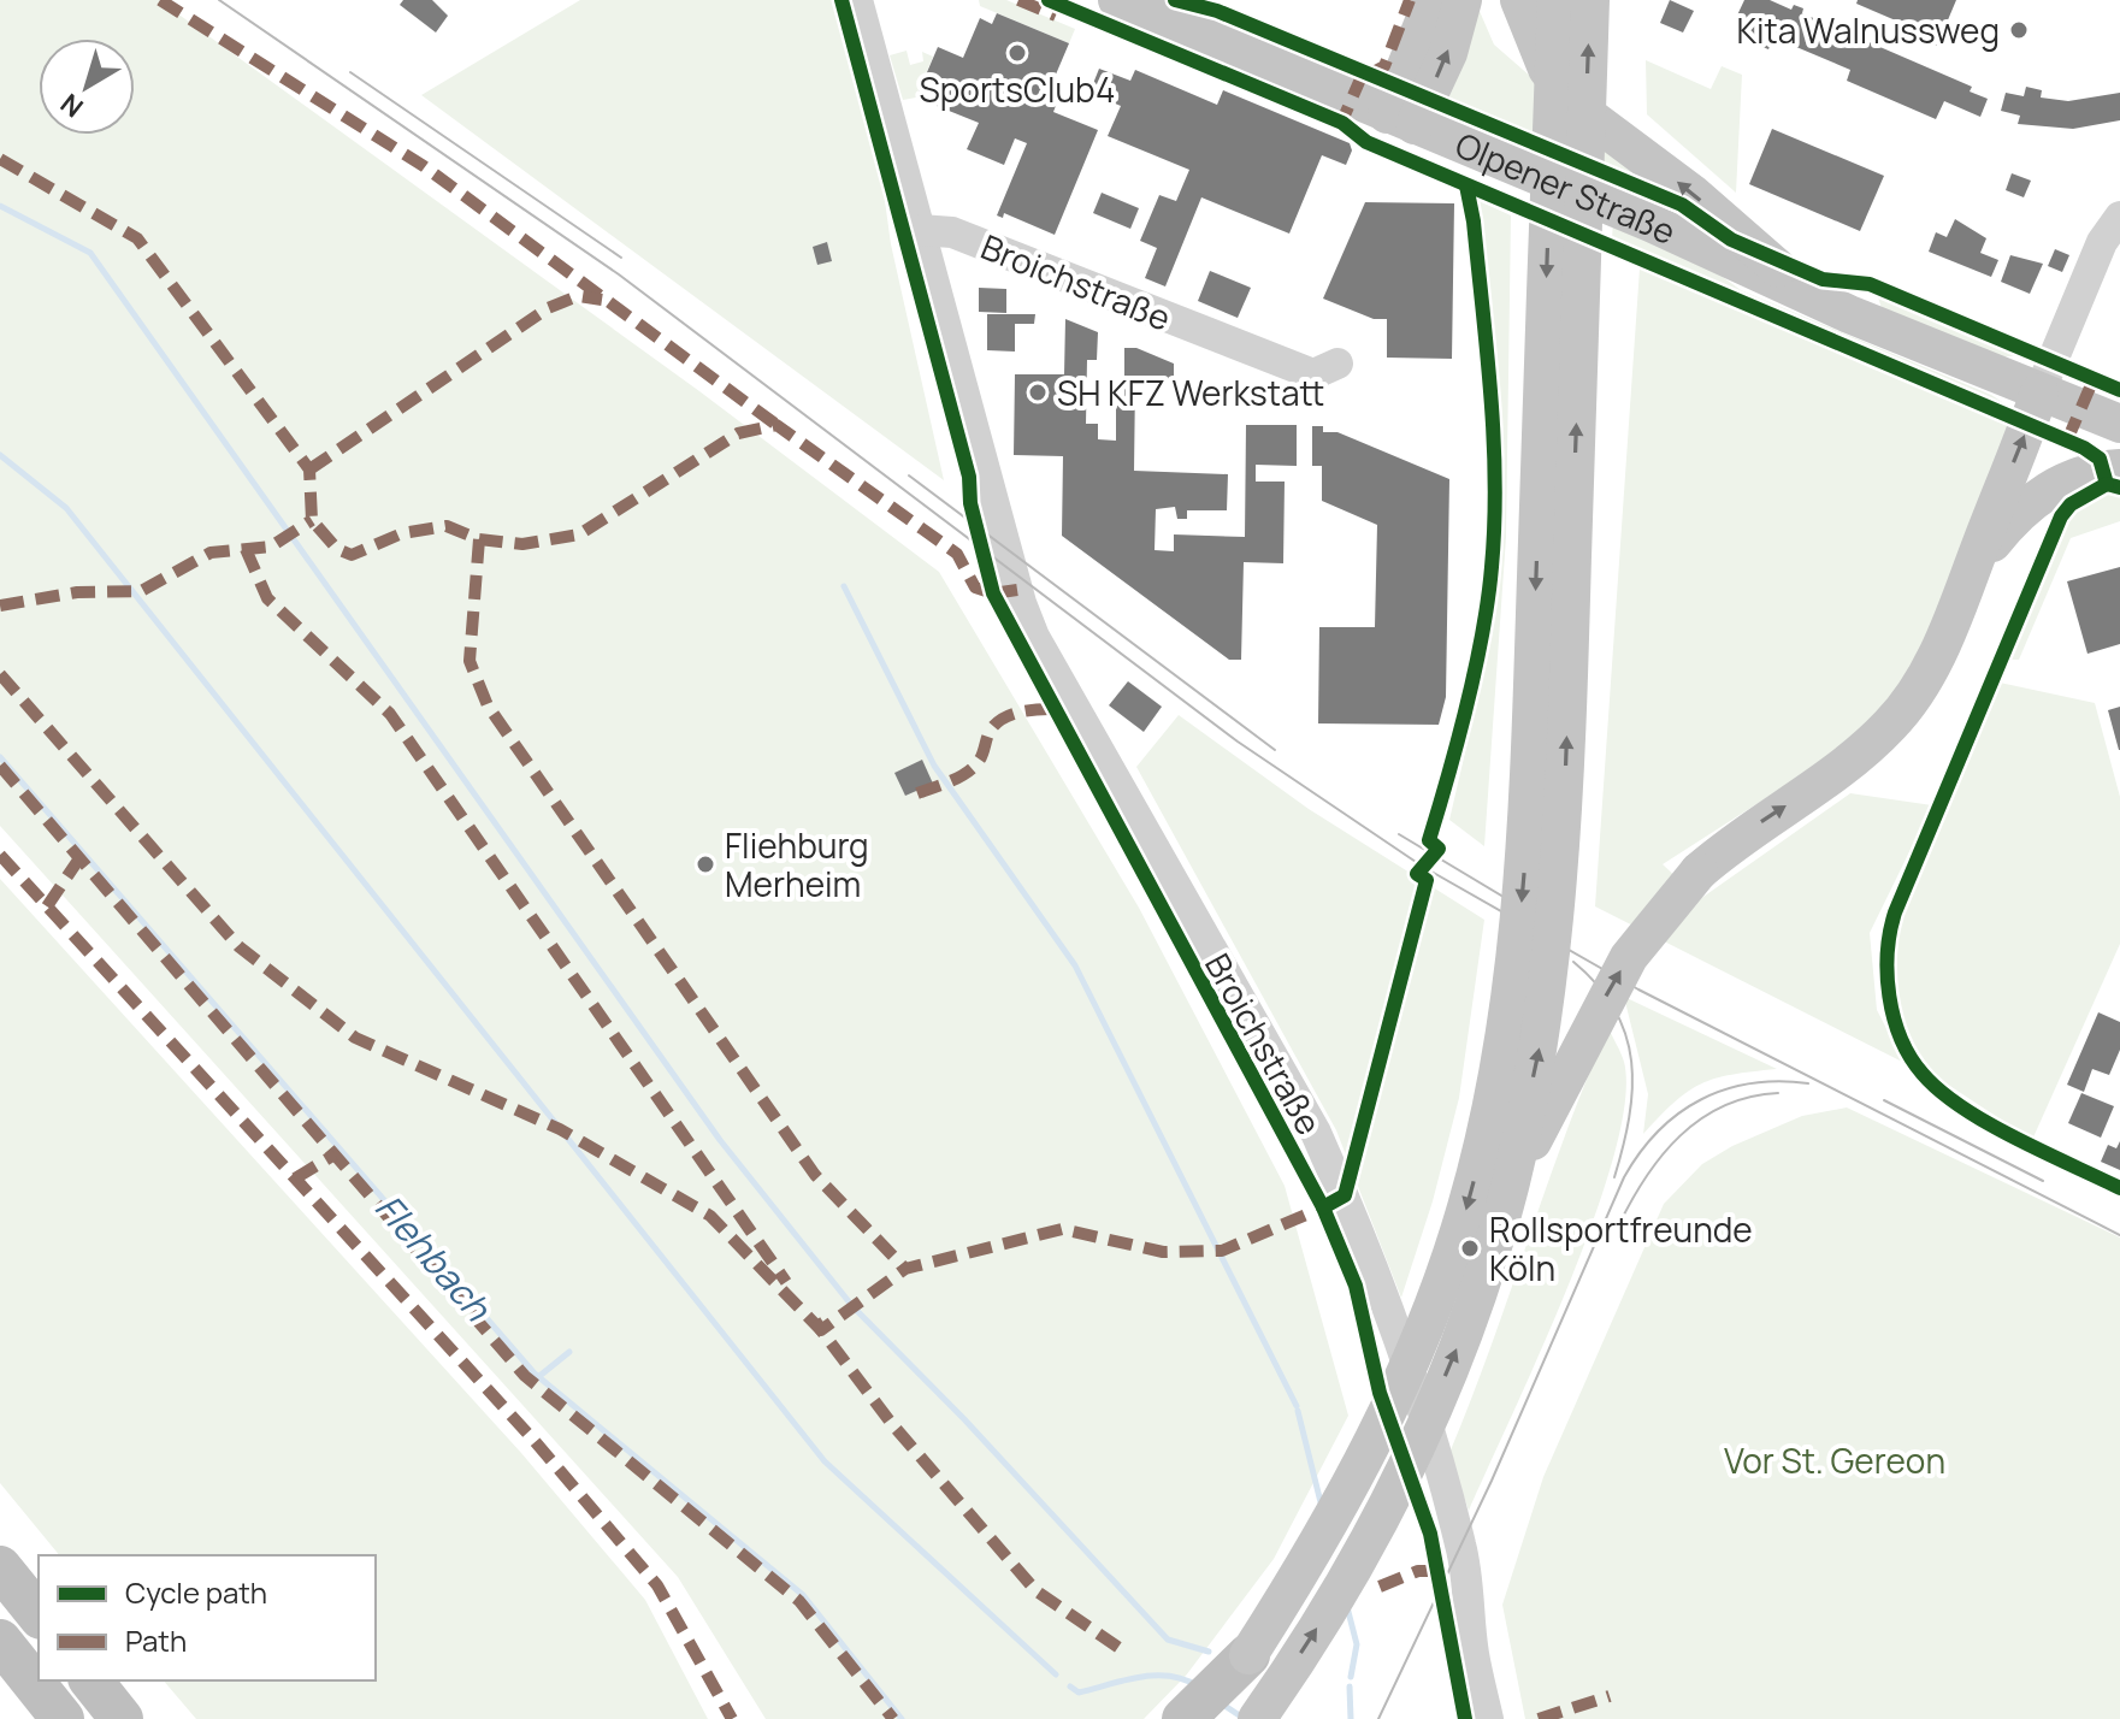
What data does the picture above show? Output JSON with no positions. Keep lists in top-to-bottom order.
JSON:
{
  "streets": {
    "main road": ["Olpener Straße"],
    "street": ["Broichstraße"]
  },
  "water": ["Flehbach"],
  "parks": ["Vor St. Gereon"],
  "places": [
    "Kita Walnussweg",
    "SportsClub4",
    "SH KFZ Werkstatt",
    "Fliehburg Merheim",
    "Rollsportfreunde Köln"
  ],
  "legend": ["Cycle path", "Path"],
  "north": "bottom left"
}
